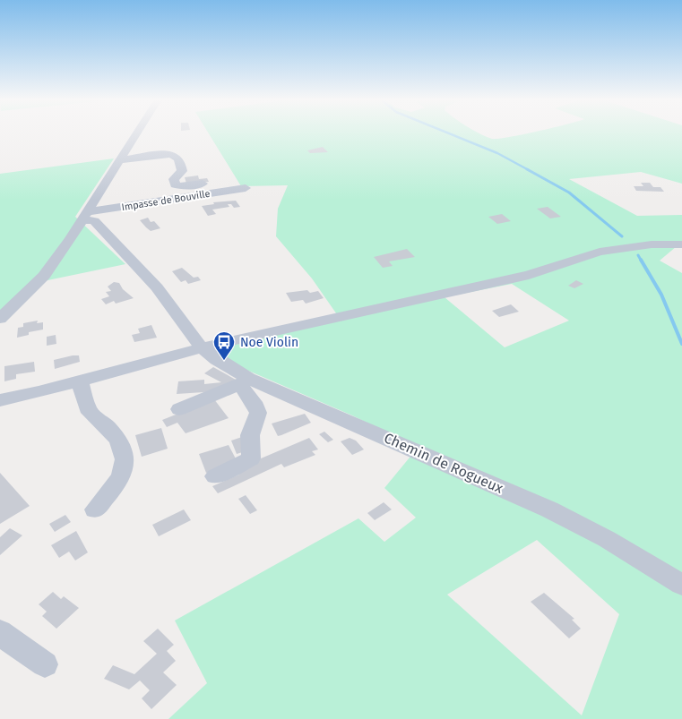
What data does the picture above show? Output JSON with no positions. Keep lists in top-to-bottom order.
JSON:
{
  "streets": {
    "street": ["Impasse de Bouville", "Chemin de Rogueux"]
  },
  "crossings": [
    ["Impasse de Bouville", "Chemin de Rogueux"]
  ],
  "places": {
    "bus stop": ["Noe Violin"]
  }
}
